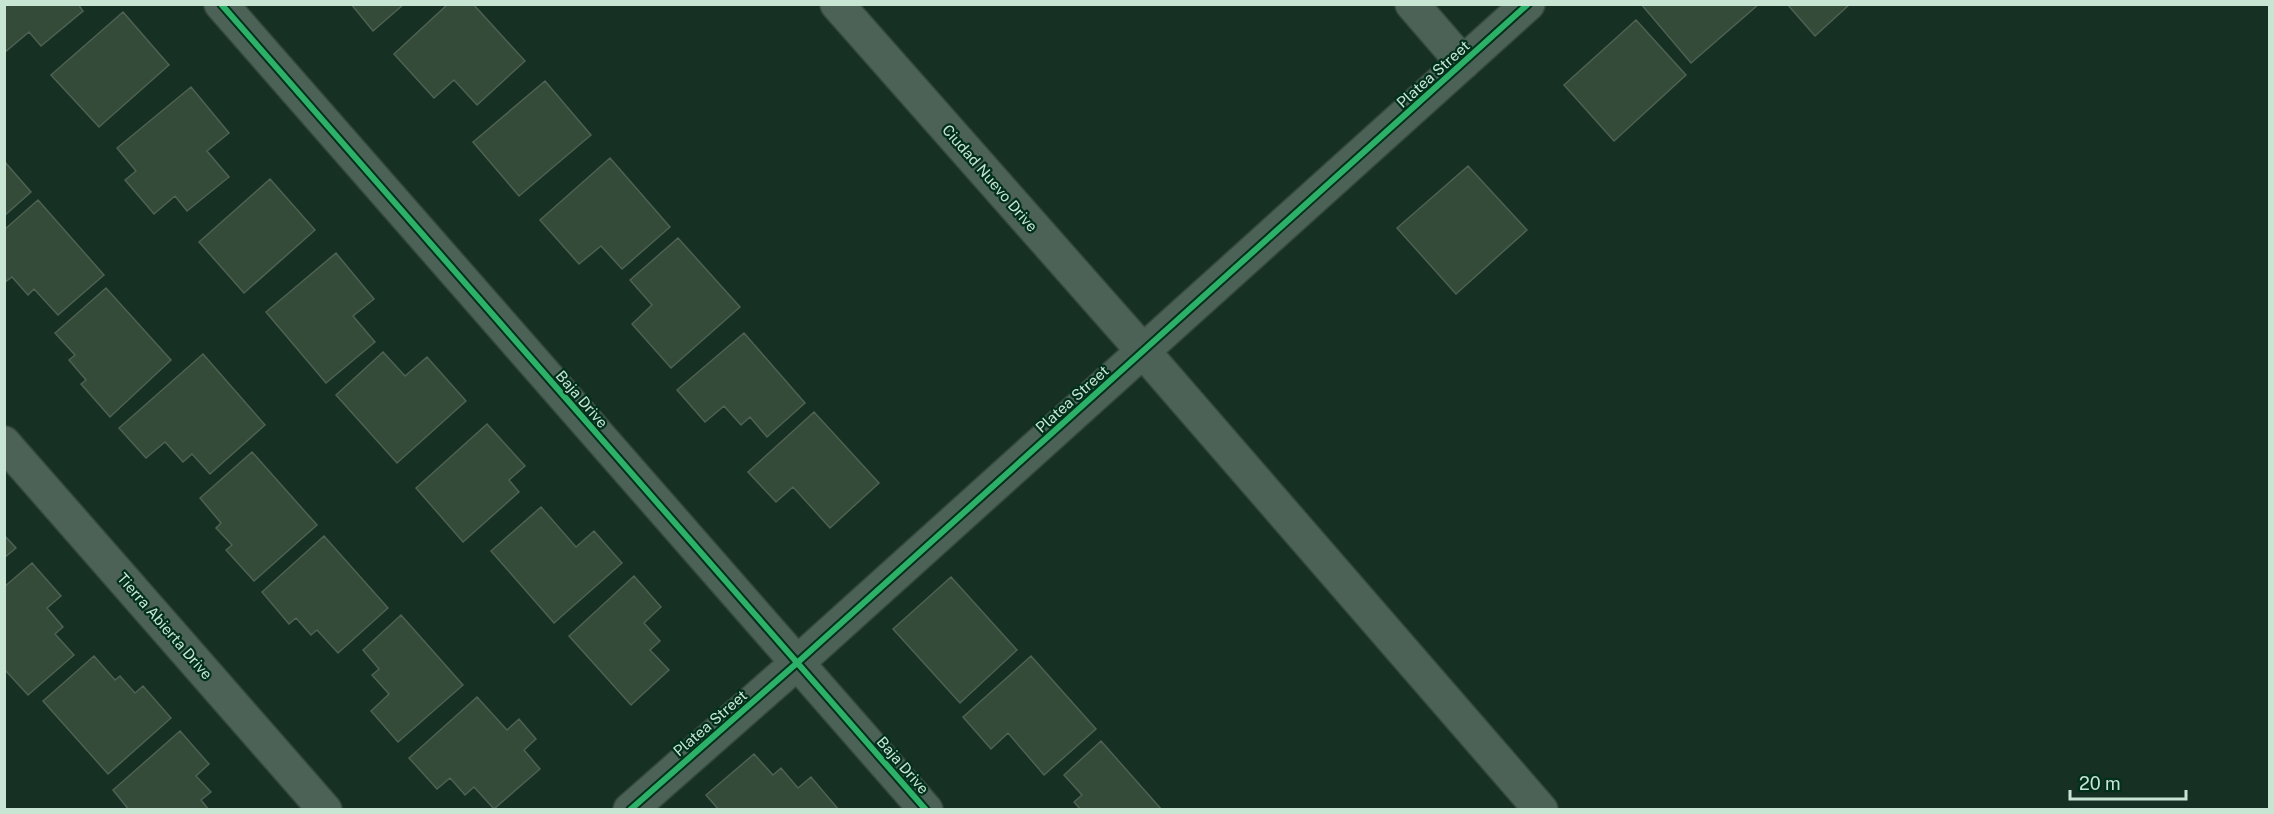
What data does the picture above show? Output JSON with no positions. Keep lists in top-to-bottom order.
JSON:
{
  "streets": {
    "street": [
      "Platea Street",
      "Ciudad Nuevo Drive",
      "Baja Drive",
      "Tierra Abierta Drive"
    ]
  },
  "crossings": [
    ["Platea Street", "Ciudad Nuevo Drive"],
    ["Platea Street", "Baja Drive"]
  ],
  "scale_bar": "20 m"
}
